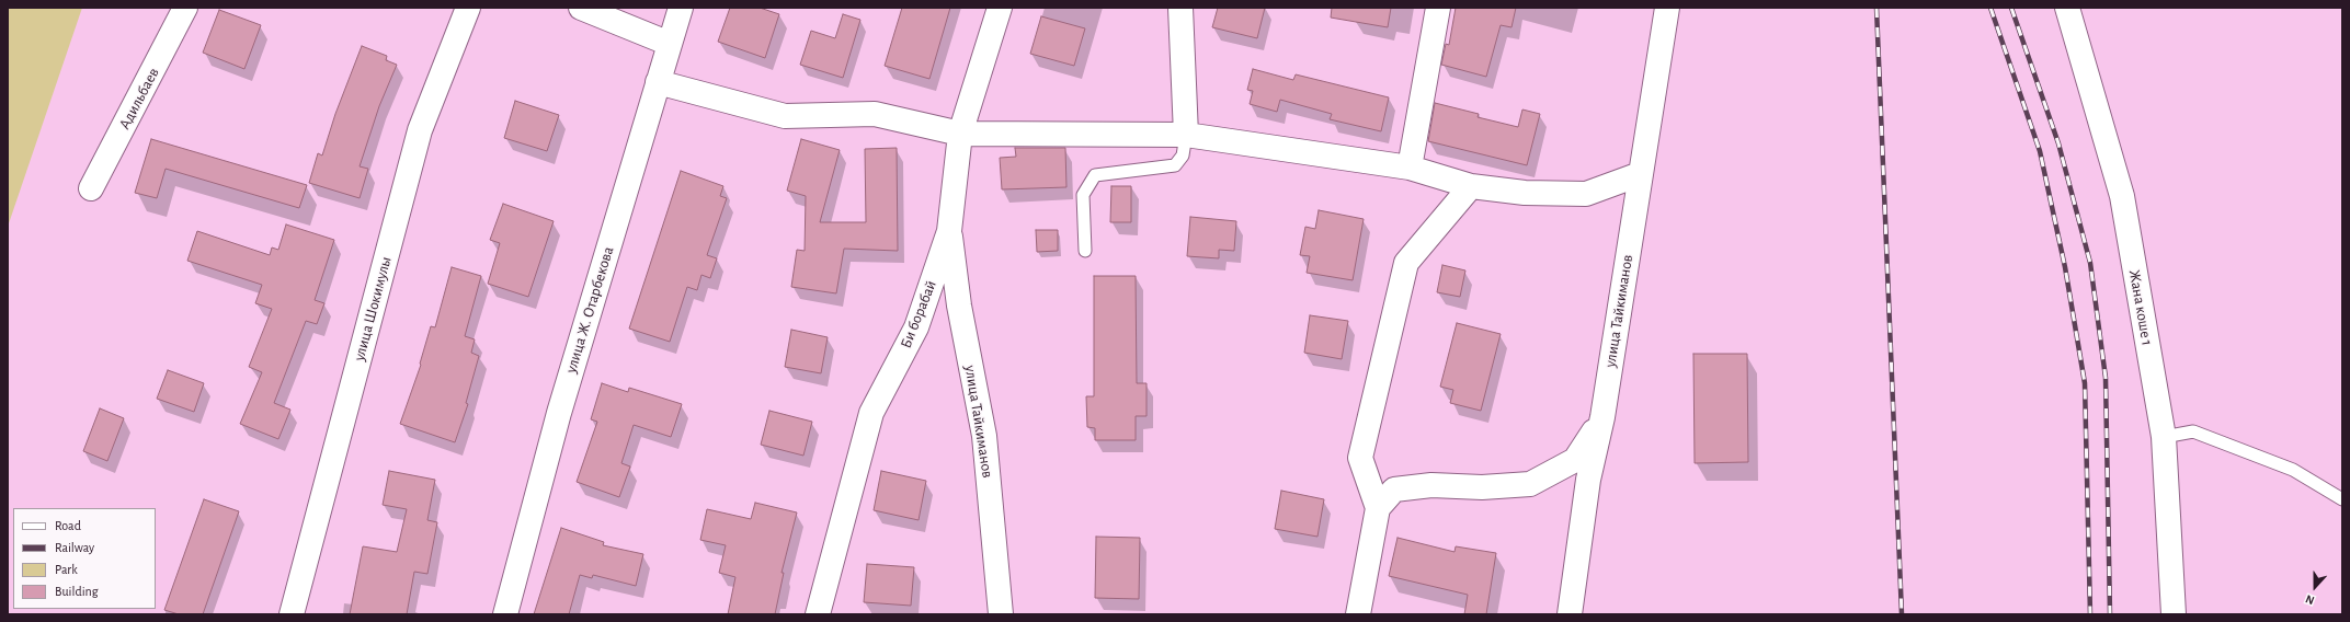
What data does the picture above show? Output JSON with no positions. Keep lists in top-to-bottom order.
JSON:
{
  "streets": {
    "street": [
      "Адильбаев",
      "Жана коше 1",
      "улица Шокимулы",
      "улица Ж. Отарбекова",
      "улица Тайкиманов",
      "Би борабай"
    ]
  },
  "crossings": [
    ["улица Тайкиманов", "Би борабай"]
  ],
  "legend": [
    "Road",
    "Railway",
    "Park",
    "Building"
  ],
  "north": "bottom"
}
